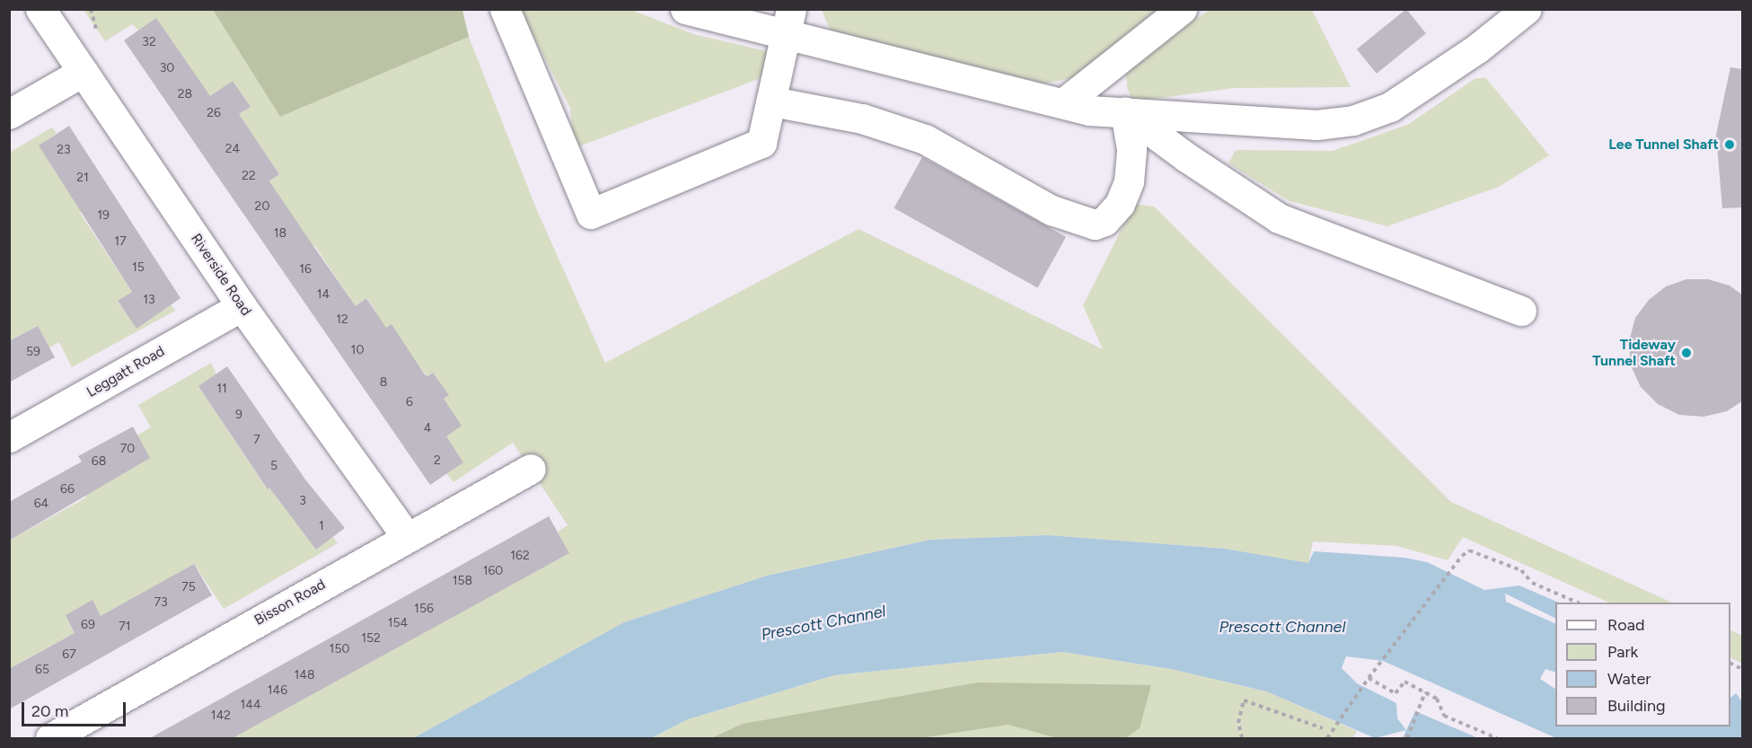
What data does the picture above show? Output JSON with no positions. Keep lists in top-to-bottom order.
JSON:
{
  "streets": {
    "street": ["Riverside Road", "Leggatt Road", "Bisson Road"]
  },
  "crossings": [
    ["Riverside Road", "Leggatt Road"],
    ["Riverside Road", "Bisson Road"]
  ],
  "water": ["Prescott Channel"],
  "places": ["Lee Tunnel Shaft", "Tideway Tunnel Shaft"],
  "house_numbers": [
    "32",
    "30",
    "28",
    "26",
    "24",
    "23",
    "22",
    "21",
    "20",
    "19",
    "18",
    "17",
    "15",
    "16",
    "14",
    "13",
    "12",
    "10",
    "59",
    "8",
    "11",
    "6",
    "9",
    "4",
    "7",
    "70",
    "2",
    "68",
    "5",
    "66",
    "3",
    "64",
    "1",
    "162",
    "160",
    "158",
    "75",
    "73",
    "156",
    "154",
    "69",
    "71",
    "152",
    "150",
    "67",
    "65",
    "148",
    "146",
    "144",
    "142"
  ],
  "legend": [
    "Road",
    "Park",
    "Water",
    "Building"
  ],
  "scale_bar": "20 m"
}
